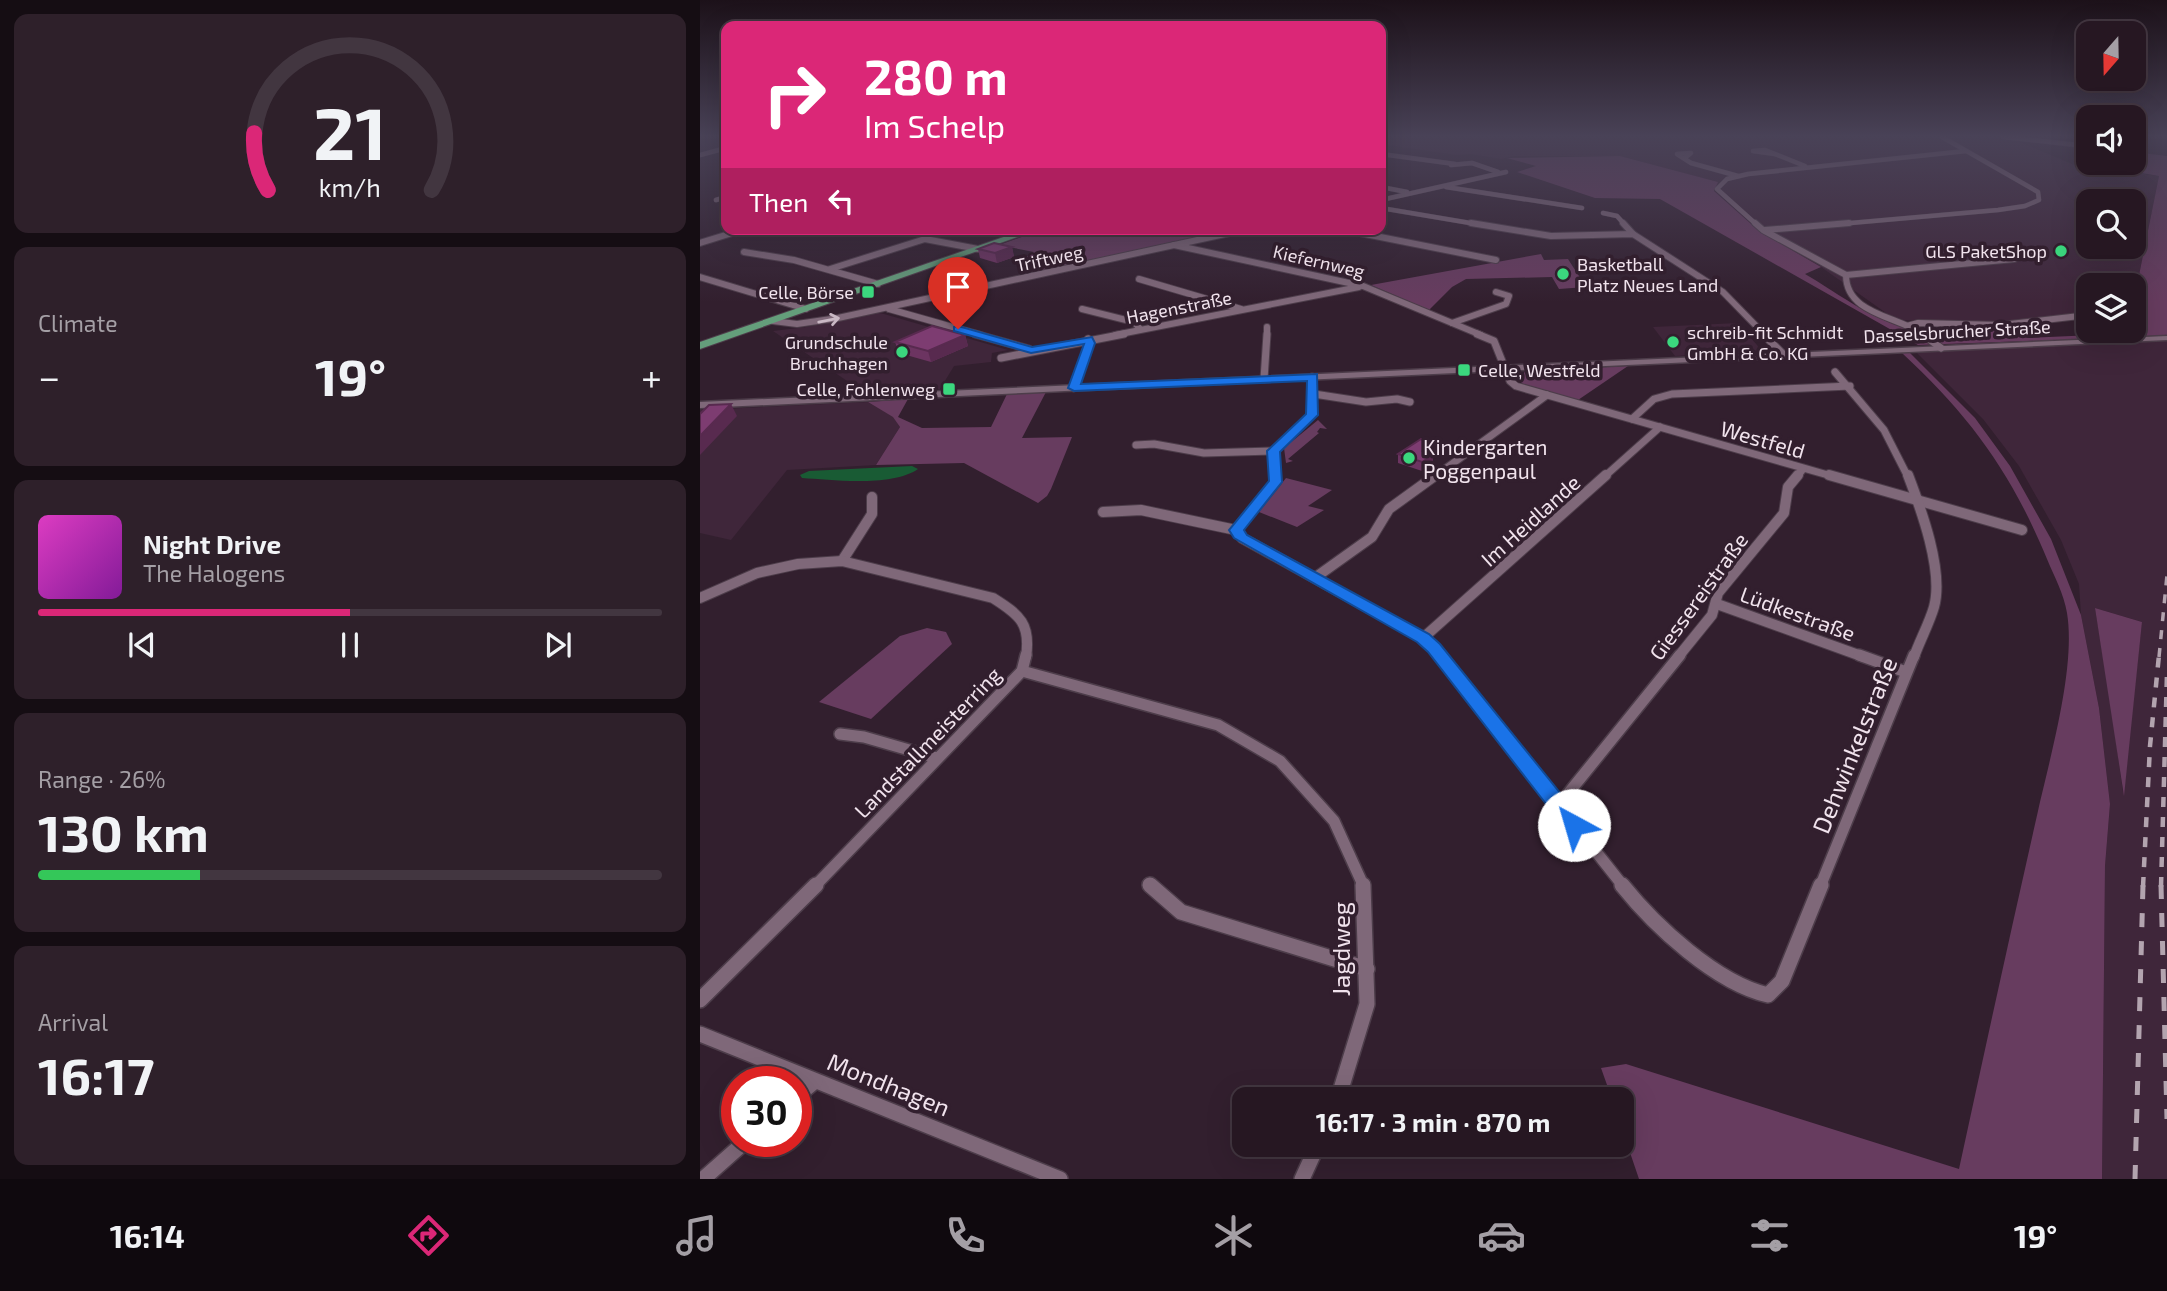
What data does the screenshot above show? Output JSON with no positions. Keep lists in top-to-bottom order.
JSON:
{
  "streets": {
    "street": [
      "Triftweg",
      "Kiefernweg",
      "Hagenstraße",
      "Dasselsbrucher Straße",
      "Westfeld",
      "Im Heidlande",
      "Giessereistraße",
      "Lüdkestraße",
      "Landstallmeisterring",
      "Dehwinkelstraße",
      "Jagdweg",
      "Mondhagen"
    ]
  },
  "crossings": [
    ["Triftweg", "Kiefernweg"],
    ["Kiefernweg", "Hagenstraße"],
    ["Kiefernweg", "Dasselsbrucher Straße"],
    ["Kiefernweg", "Westfeld"],
    ["Dasselsbrucher Straße", "Westfeld"],
    ["Westfeld", "Im Heidlande"],
    ["Westfeld", "Giessereistraße"],
    ["Westfeld", "Dehwinkelstraße"],
    ["Giessereistraße", "Lüdkestraße"],
    ["Giessereistraße", "Dehwinkelstraße"],
    ["Lüdkestraße", "Dehwinkelstraße"],
    ["Landstallmeisterring", "Jagdweg"]
  ],
  "places": {
    "other": [
      "GLS PaketShop",
      "Basketball Platz Neues Land",
      "schreib-fit Schmidt GmbH & Co. KG",
      "Grundschule Bruchhagen",
      "Kindergarten Poggenpaul"
    ],
    "transit": ["Celle, Börse", "Celle, Westfeld", "Celle, Fohlenweg"]
  },
  "north": "bottom",
  "page": {
    "turn": ["280 m", "Im Schelp"],
    "then": "Then",
    "tile": [
      "Climate",
      ["Range · 26%", "130 km"],
      ["Arrival", "16:17"]
    ],
    "heat": ["−", "19°", "+"],
    "song": ["Night Drive", "The Halogens"],
    "limit": "30",
    "trip": "16:17 · 3 min · 870 m",
    "tabs": ["16:14", "19°"],
    "gauge": ["21", "km/h"]
  }
}
